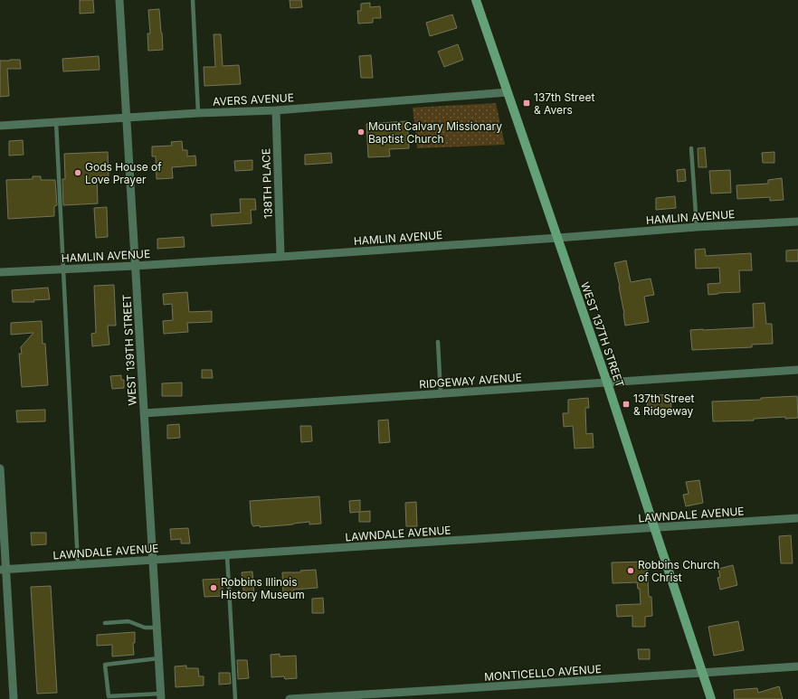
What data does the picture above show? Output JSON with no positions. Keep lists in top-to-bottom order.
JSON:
{
  "streets": {
    "main road": ["WEST 137TH STREET"],
    "street": [
      "AVERS AVENUE",
      "138TH PLACE",
      "HAMLIN AVENUE",
      "WEST 139TH STREET",
      "RIDGEWAY AVENUE",
      "LAWNDALE AVENUE",
      "MONTICELLO AVENUE"
    ]
  },
  "crossings": [
    ["AVERS AVENUE", "138TH PLACE"],
    ["AVERS AVENUE", "WEST 137TH STREET"],
    ["AVERS AVENUE", "WEST 139TH STREET"],
    ["138TH PLACE", "HAMLIN AVENUE"],
    ["HAMLIN AVENUE", "WEST 137TH STREET"],
    ["HAMLIN AVENUE", "WEST 139TH STREET"],
    ["WEST 137TH STREET", "RIDGEWAY AVENUE"],
    ["WEST 137TH STREET", "LAWNDALE AVENUE"],
    ["WEST 137TH STREET", "MONTICELLO AVENUE"],
    ["WEST 139TH STREET", "RIDGEWAY AVENUE"],
    ["WEST 139TH STREET", "LAWNDALE AVENUE"]
  ],
  "places": {
    "transit": ["137th Street & Avers", "137th Street & Ridgeway"],
    "other": [
      "Mount Calvary Missionary Baptist Church",
      "Gods House of Love Prayer",
      "Robbins Church of Christ",
      "Robbins Illinois History Museum"
    ]
  }
}
